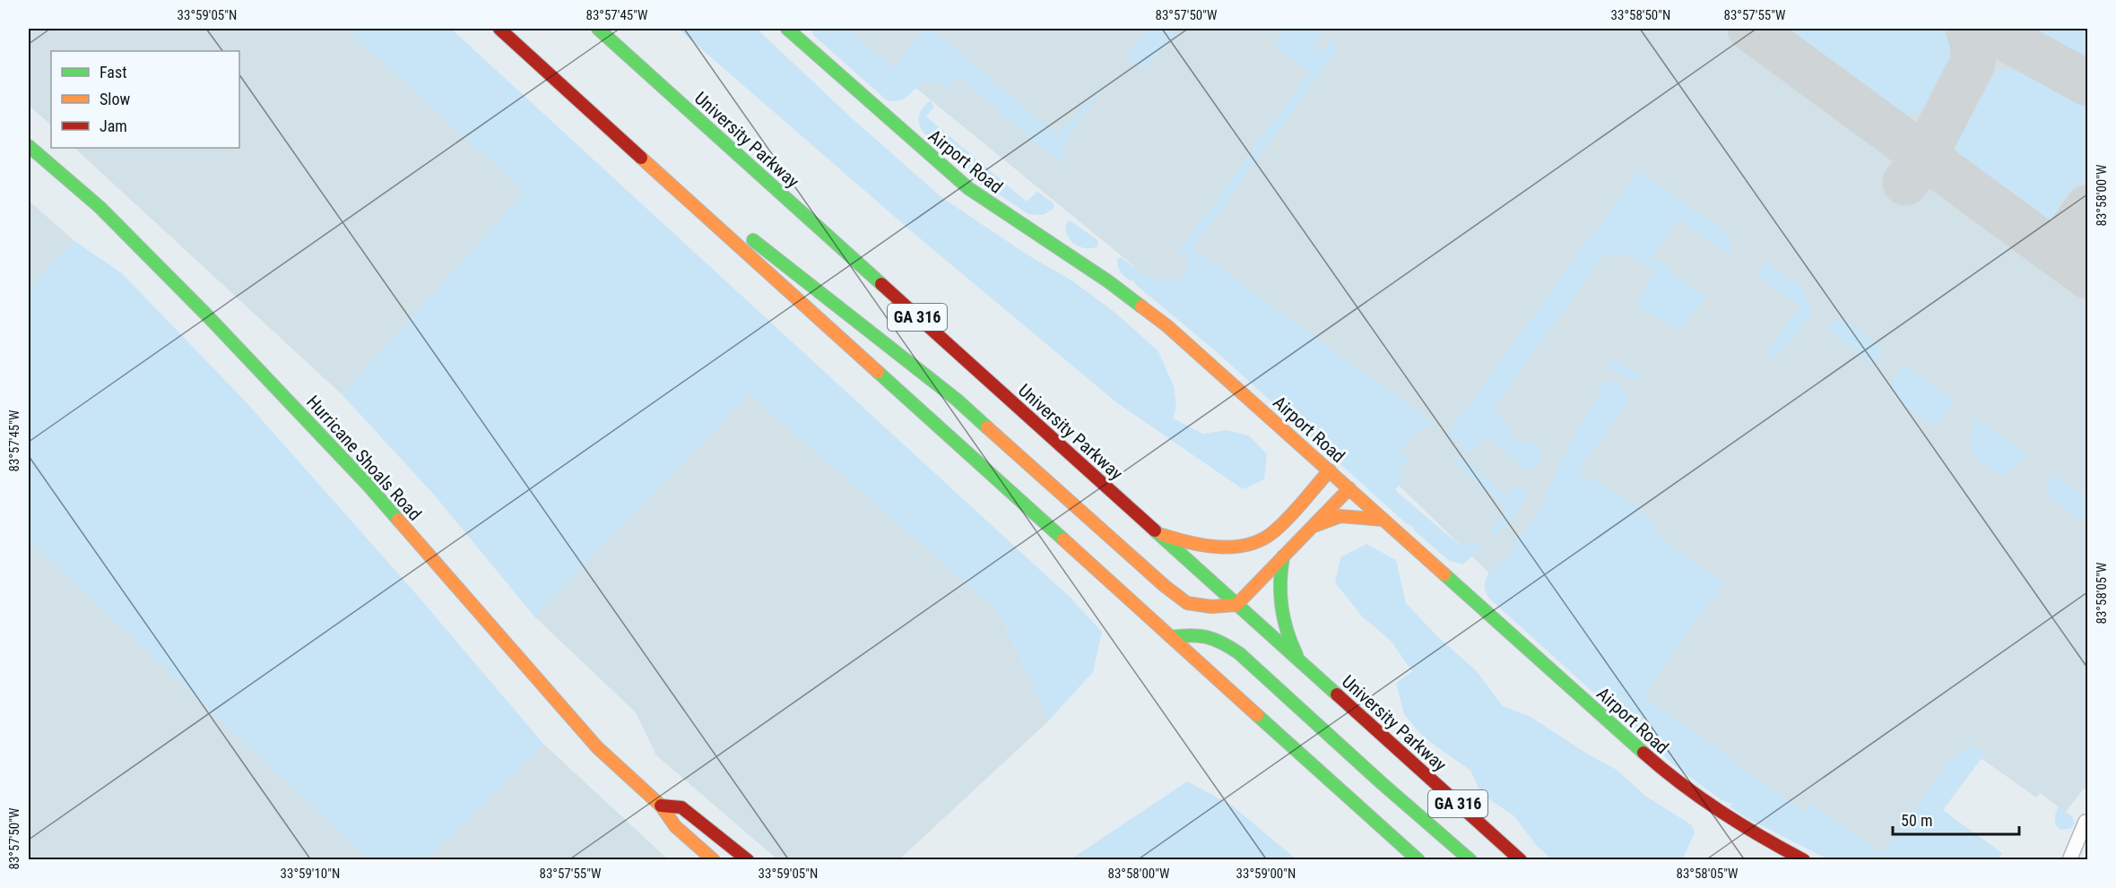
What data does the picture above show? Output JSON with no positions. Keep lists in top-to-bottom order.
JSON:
{
  "streets": {
    "main road": [
      "University Parkway",
      "Airport Road",
      "GA 316",
      "Hurricane Shoals Road"
    ]
  },
  "legend": ["Fast", "Slow", "Jam"],
  "scale_bar": "50 m",
  "coordinates": [
    "33°59'05\"N",
    "83°57'45\"W",
    "83°57'50\"W",
    "33°58'50\"N",
    "83°57'55\"W",
    "83°58'00\"W",
    "83°58'05\"W",
    "33°59'10\"N",
    "33°59'00\"N"
  ]
}
